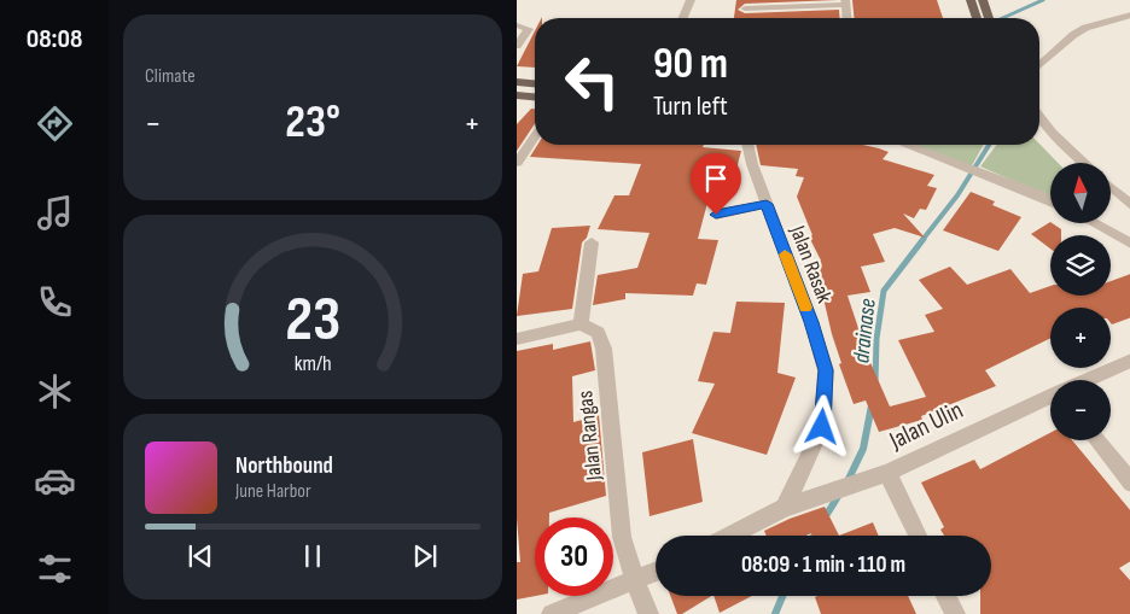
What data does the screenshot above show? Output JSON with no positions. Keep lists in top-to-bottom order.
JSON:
{
  "streets": {
    "street": ["Jalan Rasak", "Jalan Ulin", "Jalan Rangas"]
  },
  "crossings": [
    ["Jalan Rasak", "Jalan Ulin"]
  ],
  "water": ["drainase"],
  "north": "top",
  "page": {
    "tabs": "08:08",
    "tile": "Climate",
    "turn": ["90 m", "Turn left"],
    "heat": ["−", "23°", "+"],
    "map_buttons": ["+", "−"],
    "song": ["Northbound", "June Harbor"],
    "limit": "30",
    "trip": "08:09 · 1 min · 110 m",
    "gauge": ["23", "km/h"]
  }
}
